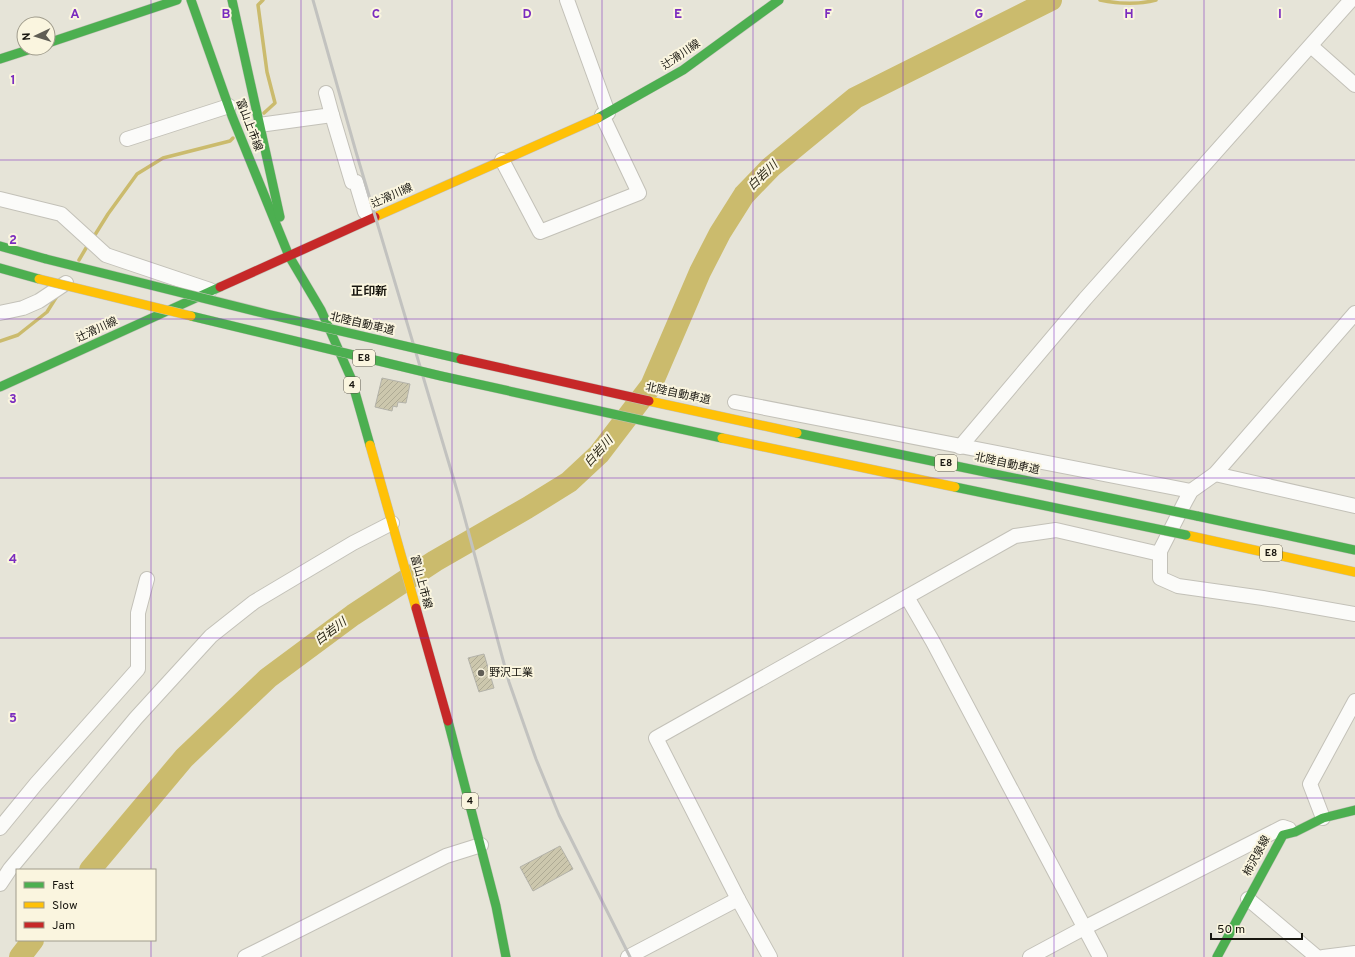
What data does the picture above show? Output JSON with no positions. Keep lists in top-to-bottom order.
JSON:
{
  "streets": {
    "main road": [
      "辻滑川線",
      "富山上市線",
      "北陸自動車道",
      "E8",
      "4",
      "柿沢泉線"
    ]
  },
  "crossings": [
    ["辻滑川線", "富山上市線"],
    ["辻滑川線", "4"],
    ["富山上市線", "4"]
  ],
  "districts": ["正印新"],
  "water": ["白岩川"],
  "places": ["野沢工業"],
  "legend": ["Fast", "Slow", "Jam"],
  "scale_bar": "50 m",
  "north": "left",
  "grid": {
    "columns": [
      "A",
      "B",
      "C",
      "D",
      "E",
      "F",
      "G",
      "H",
      "I"
    ],
    "rows": [
      "1",
      "2",
      "3",
      "4",
      "5"
    ]
  }
}
